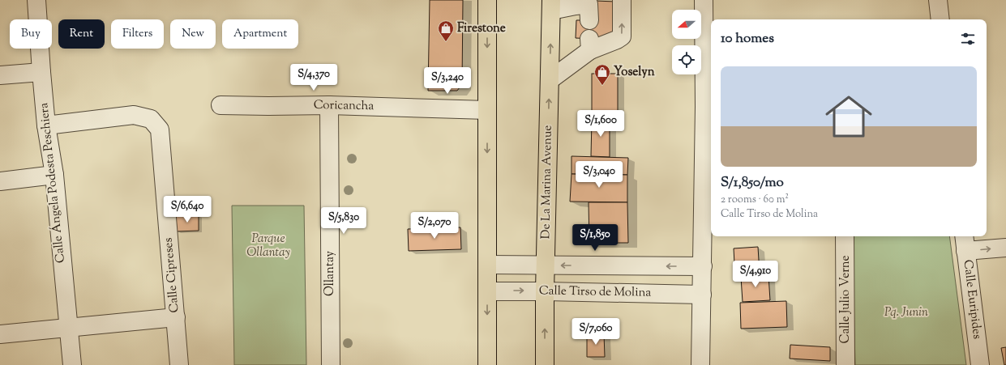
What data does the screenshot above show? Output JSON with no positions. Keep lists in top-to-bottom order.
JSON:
{
  "streets": {
    "main road": ["De La Marina Avenue"],
    "street": [
      "Coricancha",
      "Calle Ángela Podesta Peschiera",
      "Ollantay",
      "Calle Cipreses",
      "Calle Tirso de Molina",
      "Calle Julio Verne",
      "Calle Euripides"
    ]
  },
  "crossings": [
    ["Coricancha", "Ollantay"],
    ["De La Marina Avenue", "Calle Tirso de Molina"],
    ["Calle Ángela Podesta Peschiera", "Calle Cipreses"]
  ],
  "parks": ["Parque Ollantay", "Pq. Junin"],
  "places": {
    "shop": ["Firestone", "Yoselyn"]
  },
  "north": "left",
  "page": {
    "chip": [
      "Buy",
      "Rent",
      "Filters",
      "New",
      "Apartment"
    ],
    "heading": "10 homes",
    "list": [
      {
        "name": "S/1,850/mo",
        "note": "2 rooms · 60 m² · Calle Tirso de Molina"
      }
    ],
    "price": [
      "S/4,370",
      "S/3,240",
      "S/1,600",
      "S/3,040",
      "S/6,640",
      "S/5,830",
      "S/2,070",
      "S/1,850",
      "S/4,910",
      "S/7,060"
    ]
  }
}
